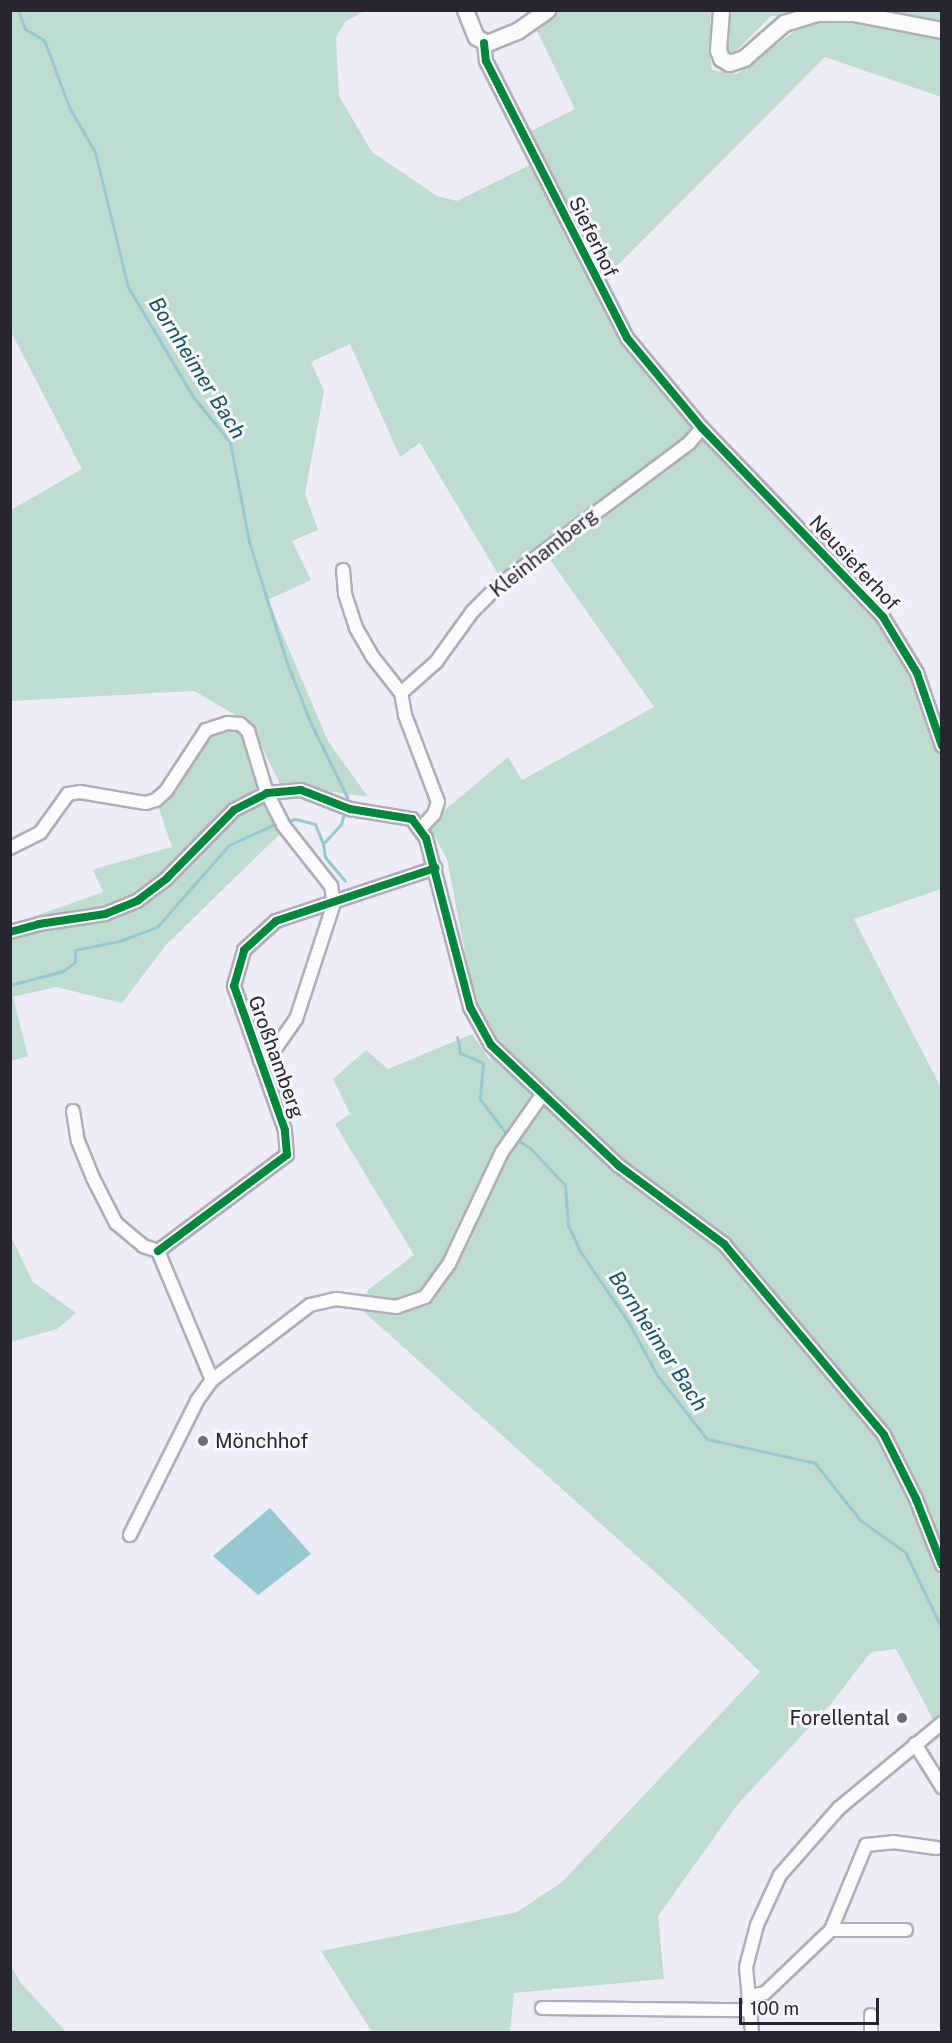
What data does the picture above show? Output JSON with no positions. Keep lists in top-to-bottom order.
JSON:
{
  "streets": {
    "street": [
      "Sieferhof",
      "Kleinhamberg",
      "Neusieferhof",
      "Großhamberg"
    ]
  },
  "crossings": [
    ["Sieferhof", "Kleinhamberg"],
    ["Sieferhof", "Neusieferhof"],
    ["Kleinhamberg", "Neusieferhof"]
  ],
  "water": ["Bornheimer Bach"],
  "places": ["Mönchhof", "Forellental"],
  "scale_bar": "100 m"
}
